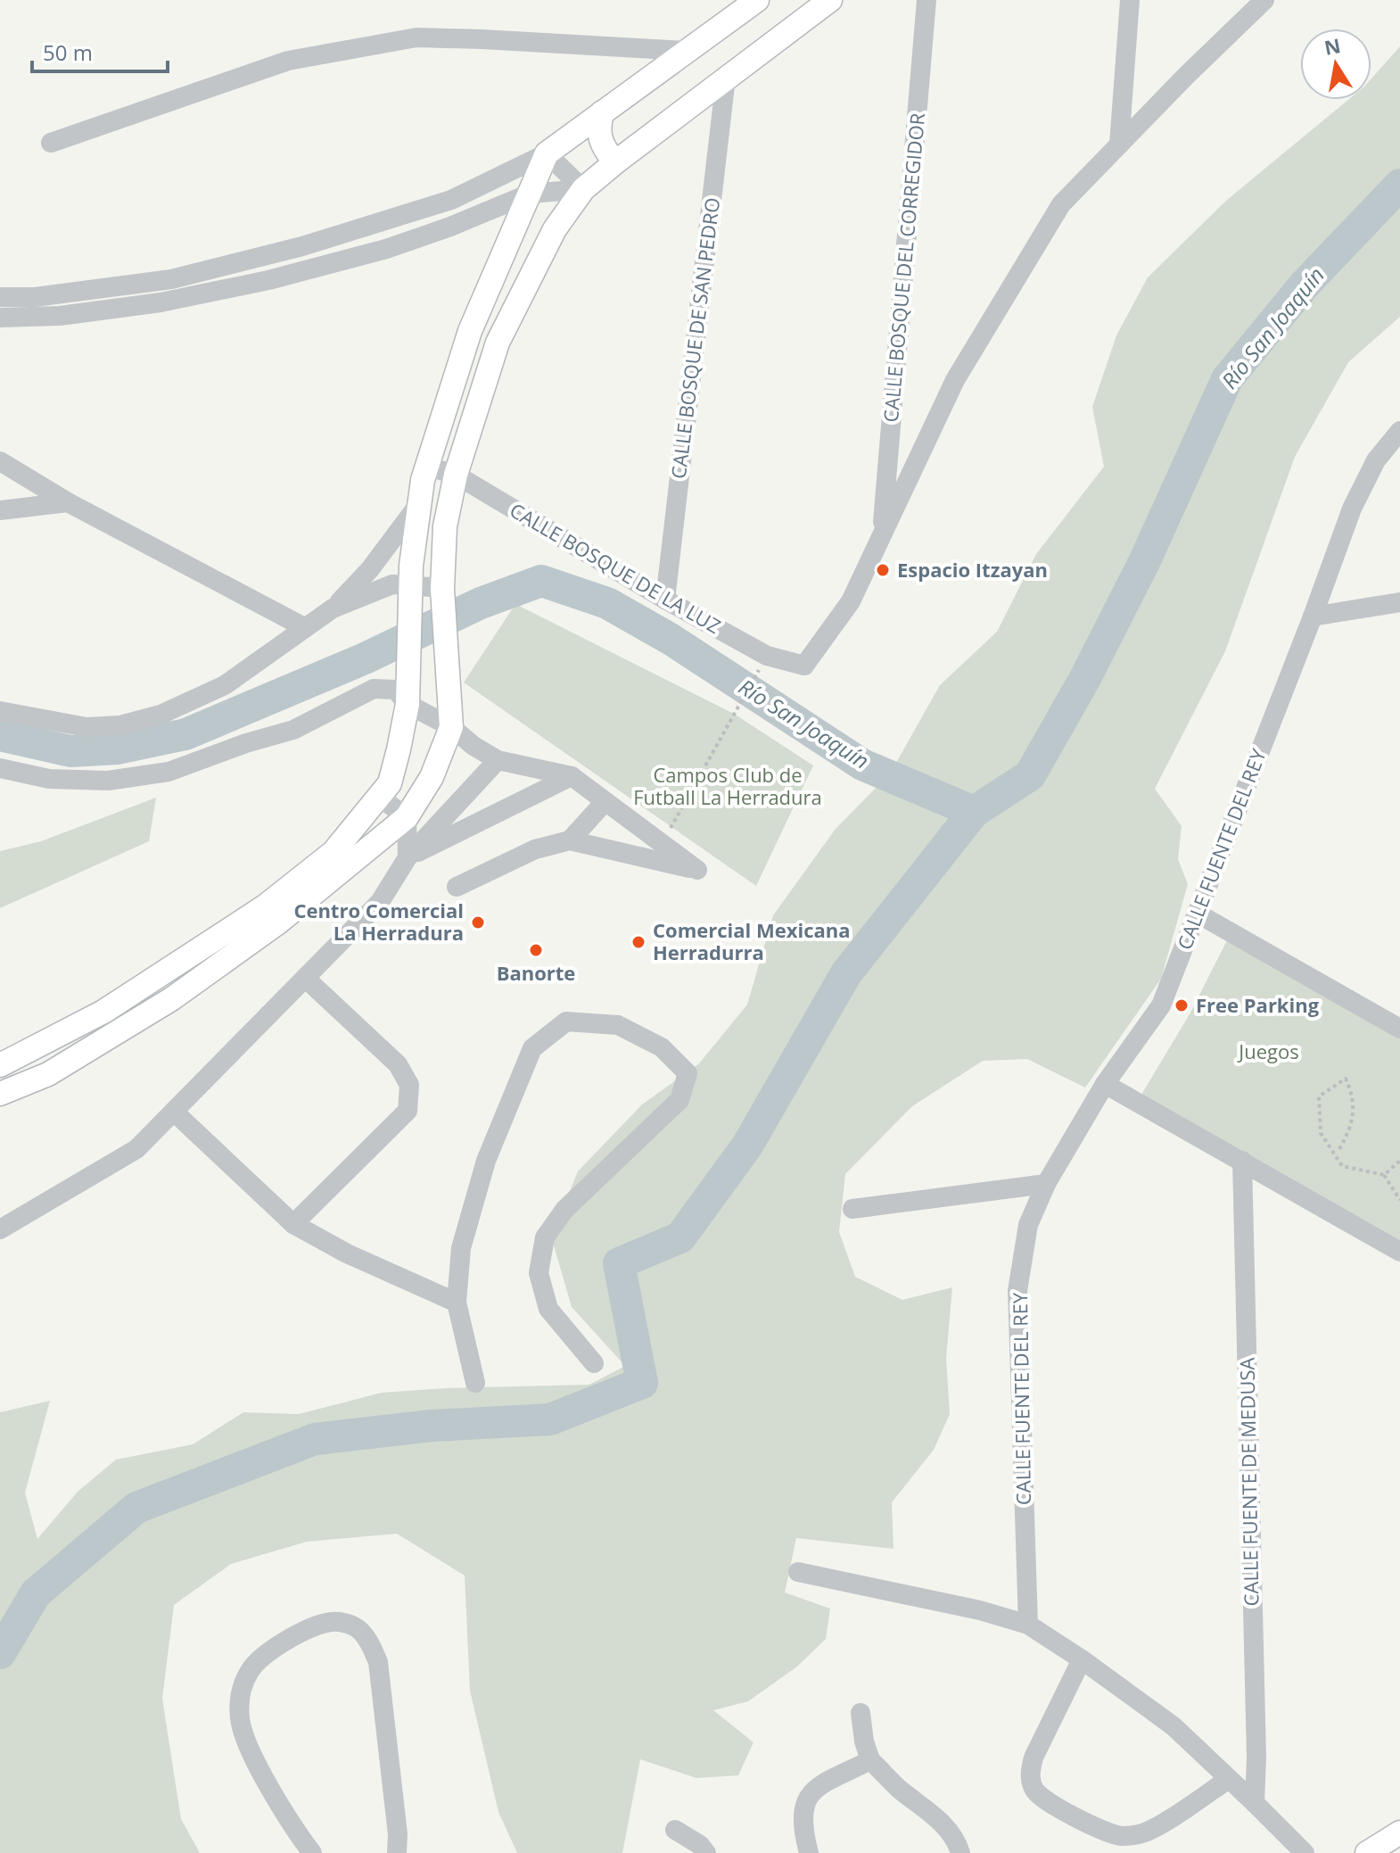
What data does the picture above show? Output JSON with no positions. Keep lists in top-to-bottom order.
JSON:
{
  "streets": {
    "street": [
      "CALLE BOSQUE DEL CORREGIDOR",
      "CALLE BOSQUE DE SAN PEDRO",
      "CALLE BOSQUE DE LA LUZ",
      "CALLE FUENTE DEL REY",
      "CALLE FUENTE DE MEDUSA"
    ]
  },
  "crossings": [
    ["CALLE BOSQUE DEL CORREGIDOR", "CALLE BOSQUE DE LA LUZ"],
    ["CALLE BOSQUE DE SAN PEDRO", "CALLE BOSQUE DE LA LUZ"]
  ],
  "water": ["Río San Joaquín"],
  "parks": ["Campos Club de Futball La Herradura", "Juegos"],
  "places": [
    "Espacio Itzayan",
    "Centro Comercial La Herradura",
    "Comercial Mexicana Herradurra",
    "Banorte",
    "Free Parking"
  ],
  "scale_bar": "50 m",
  "north": "top"
}
